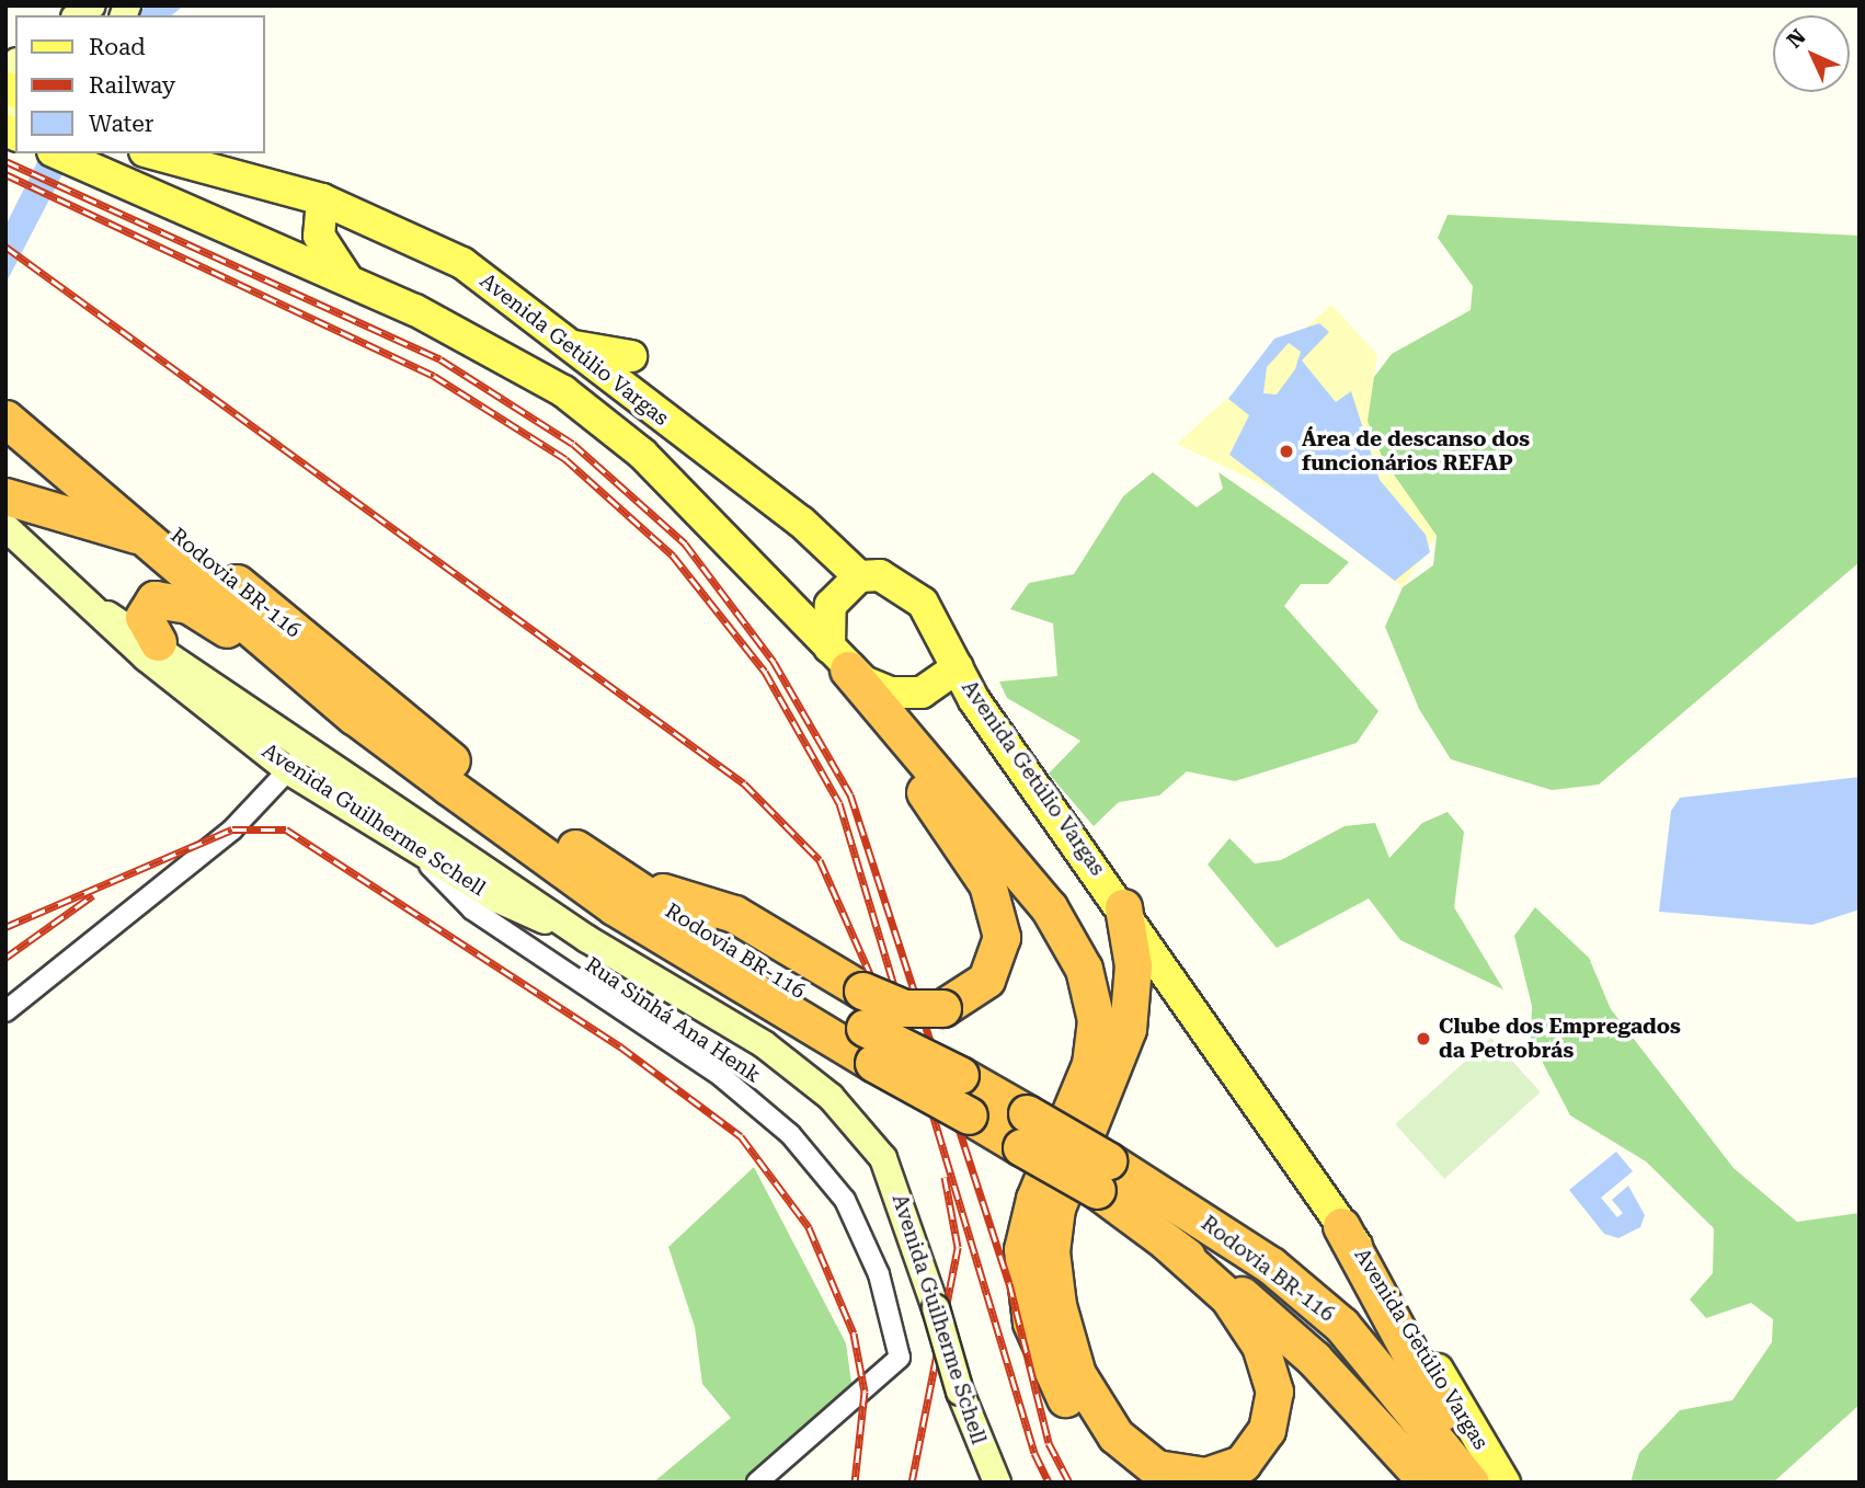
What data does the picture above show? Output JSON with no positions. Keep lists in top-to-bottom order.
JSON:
{
  "streets": {
    "highway": ["Rodovia BR-116"],
    "main road": ["Avenida Getúlio Vargas", "Avenida Guilherme Schell"],
    "street": ["Rua Sinhá Ana Henk"]
  },
  "crossings": [
    ["Avenida Guilherme Schell", "Rua Sinhá Ana Henk"]
  ],
  "places": ["Área de descanso dos funcionários REFAP", "Clube dos Empregados da Petrobrás"],
  "legend": ["Road", "Railway", "Water"],
  "north": "top left"
}
